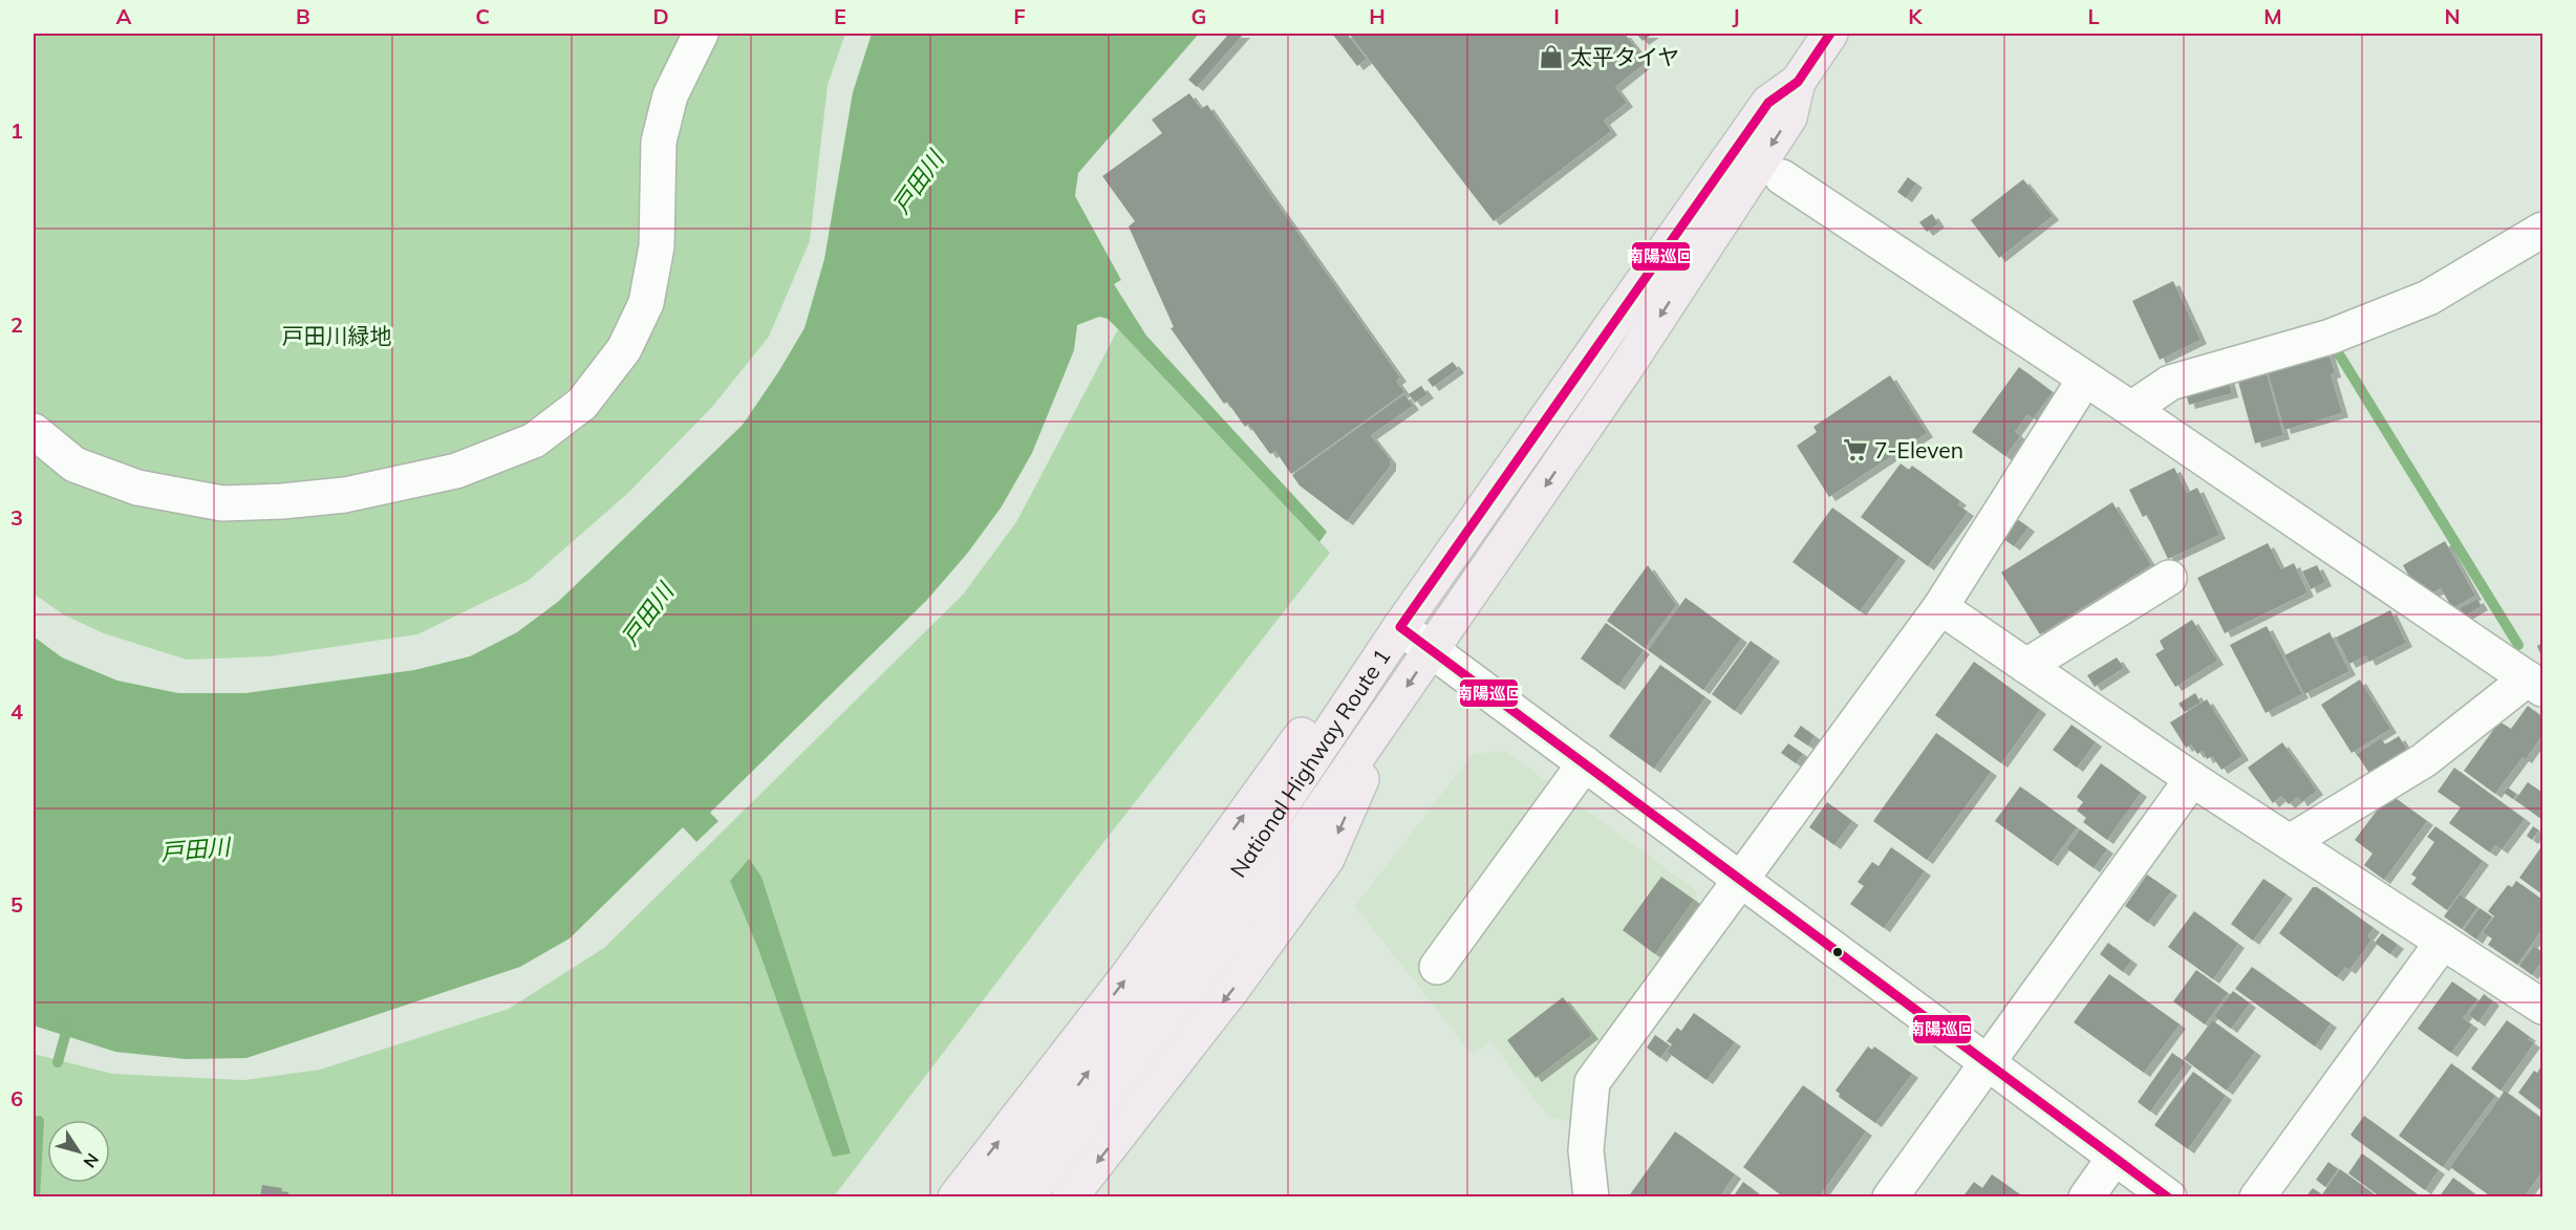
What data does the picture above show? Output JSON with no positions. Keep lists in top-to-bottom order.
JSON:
{
  "streets": {
    "highway": ["National Highway Route 1"]
  },
  "water": ["戸田川"],
  "parks": ["戸田川緑地"],
  "places": {
    "shop": ["太平タイヤ"],
    "supermarket": ["7-Eleven"]
  },
  "lines": ["transit line 南陽巡回"],
  "north": "bottom right",
  "grid": {
    "columns": [
      "A",
      "B",
      "C",
      "D",
      "E",
      "F",
      "G",
      "H",
      "I",
      "J",
      "K",
      "L",
      "M",
      "N"
    ],
    "rows": [
      "1",
      "2",
      "3",
      "4",
      "5",
      "6"
    ]
  }
}
